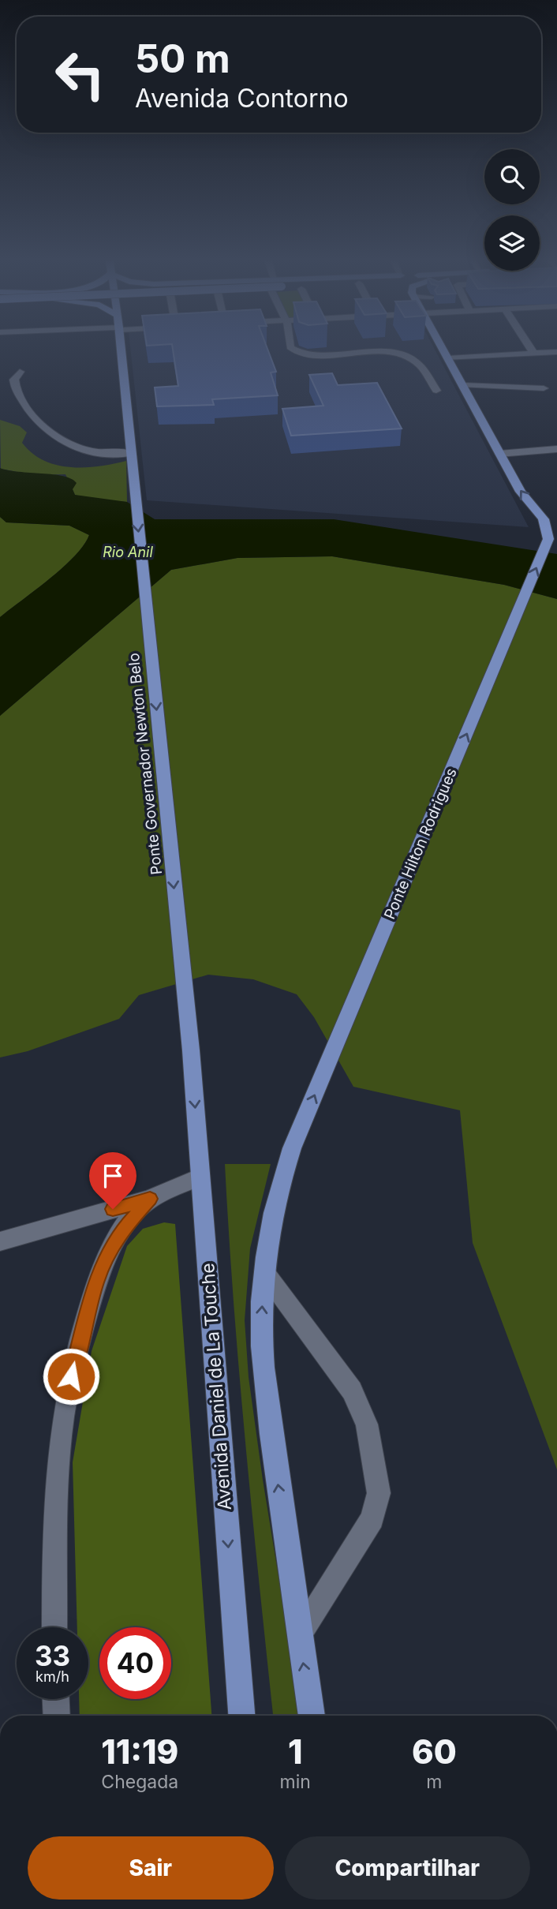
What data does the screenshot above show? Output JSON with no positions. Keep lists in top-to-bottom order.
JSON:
{
  "streets": {
    "main road": ["Ponte Governador Newton Belo", "Ponte Hilton Rodrigues", "Avenida Daniel de La Touche"]
  },
  "crossings": [
    ["Ponte Governador Newton Belo", "Avenida Daniel de La Touche"]
  ],
  "one_way": ["Ponte Governador Newton Belo", "Ponte Hilton Rodrigues"],
  "water": ["Rio Anil"],
  "page": {
    "turn": ["50 m", "Avenida Contorno"],
    "speed": "33 km/h",
    "limit": "40",
    "eta": [
      "11:19",
      "Chegada",
      "1",
      "min",
      "60",
      "m"
    ],
    "buttons": ["Sair", "Compartilhar"]
  }
}
